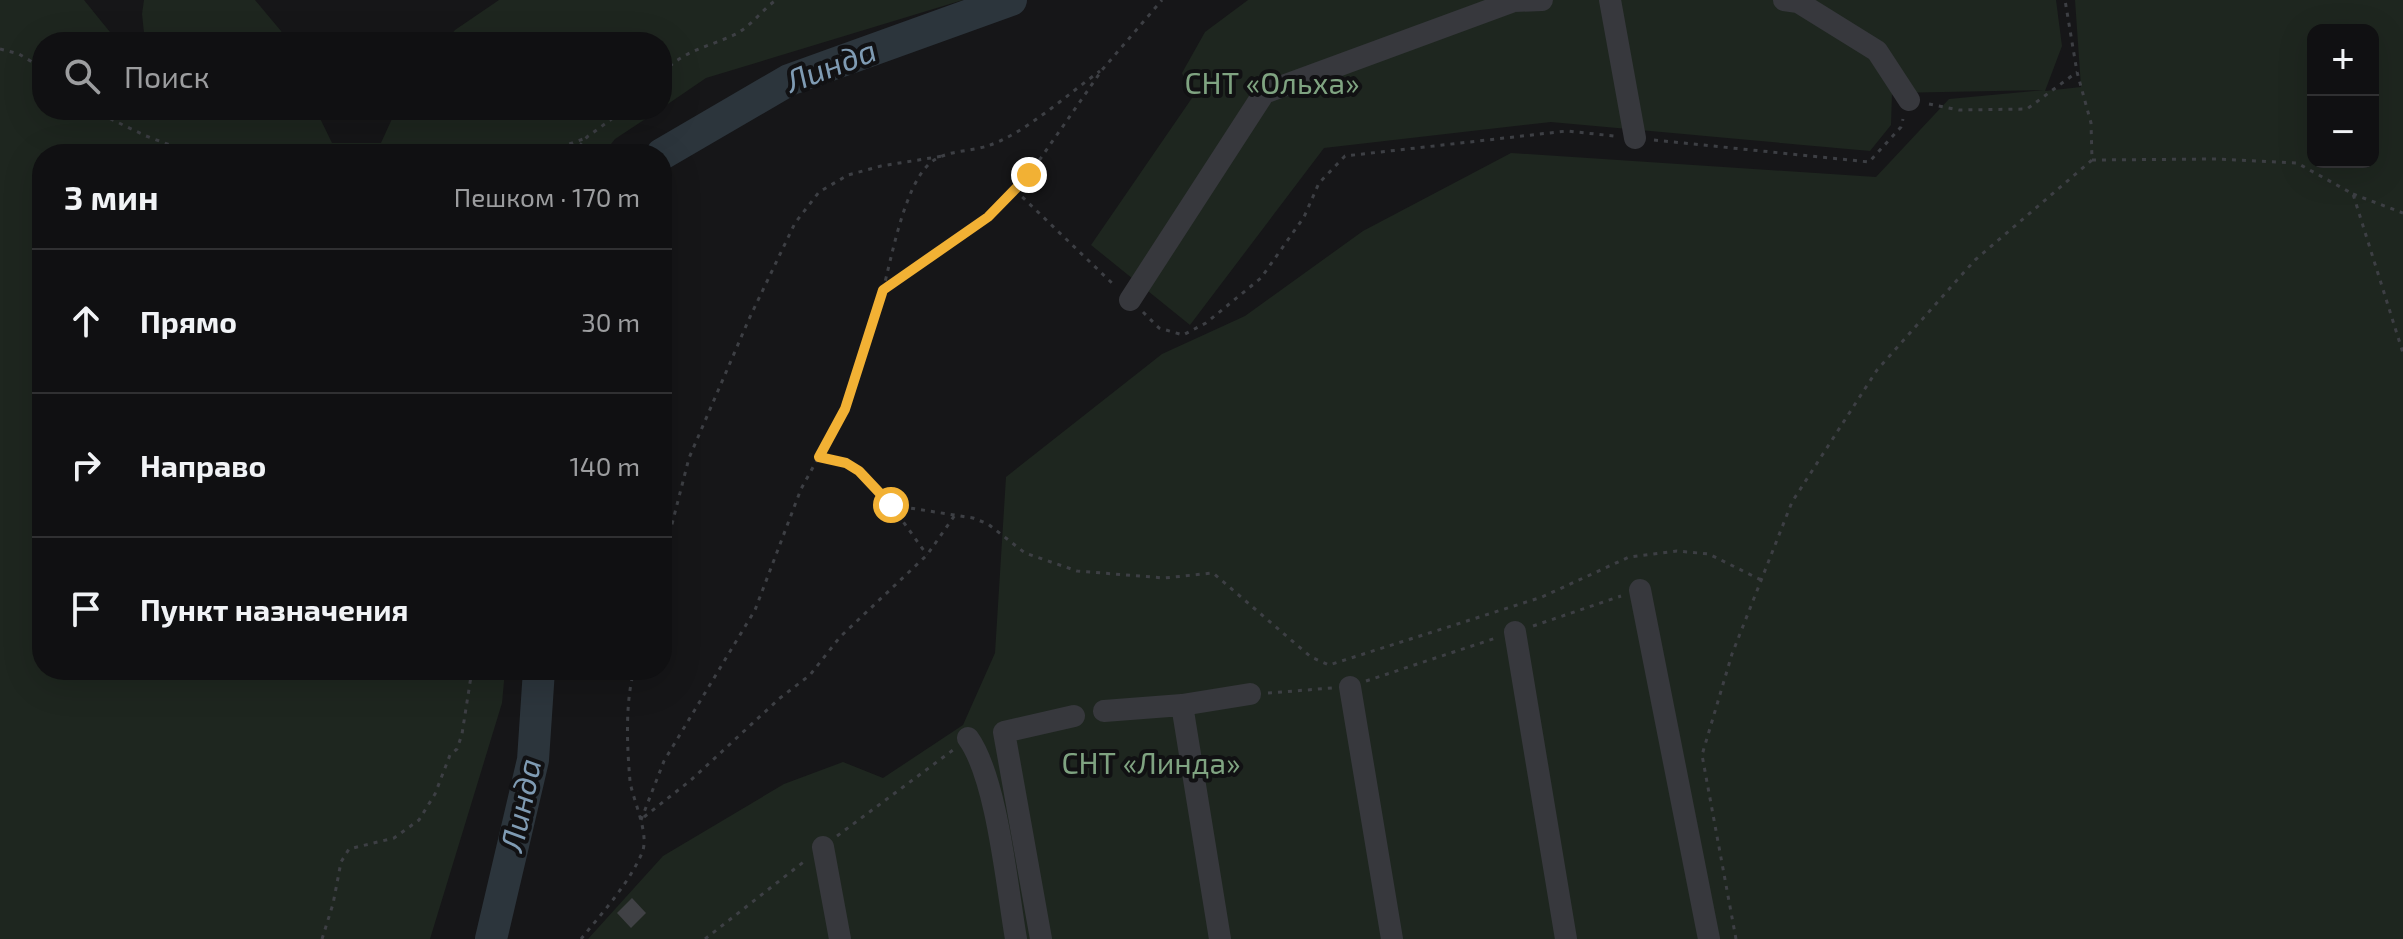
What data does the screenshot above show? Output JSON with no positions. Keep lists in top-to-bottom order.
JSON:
{
  "water": ["Линда"],
  "parks": ["СНТ «Ольха»", "СНТ «Линда»"],
  "page": {
    "map_buttons": ["+", "−"],
    "search": "Поиск",
    "heading": ["3 мин", "Пешком · 170 m"],
    "list": [
      ["Прямо", "30 m"],
      ["Направо", "140 m"],
      "Пункт назначения"
    ]
  }
}
